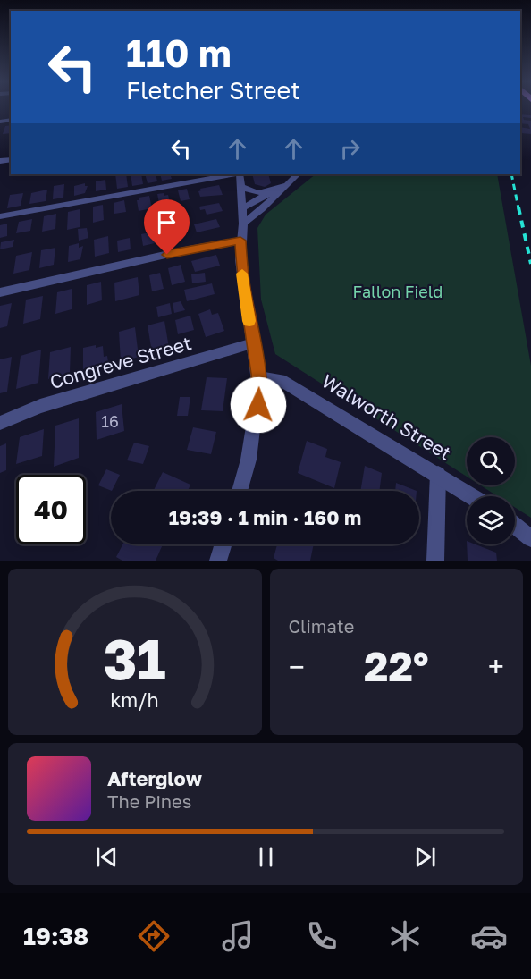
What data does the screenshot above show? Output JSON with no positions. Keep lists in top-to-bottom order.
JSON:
{
  "streets": {
    "street": ["Congreve Street", "Walworth Street"]
  },
  "parks": ["Fallon Field"],
  "house_numbers": ["16"],
  "page": {
    "turn": ["110 m", "Fletcher Street"],
    "limit": "40",
    "trip": "19:39 · 1 min · 160 m",
    "tile": "Climate",
    "heat": ["−", "22°", "+"],
    "song": ["Afterglow", "The Pines"],
    "tabs": "19:38",
    "gauge": ["31", "km/h"]
  }
}
